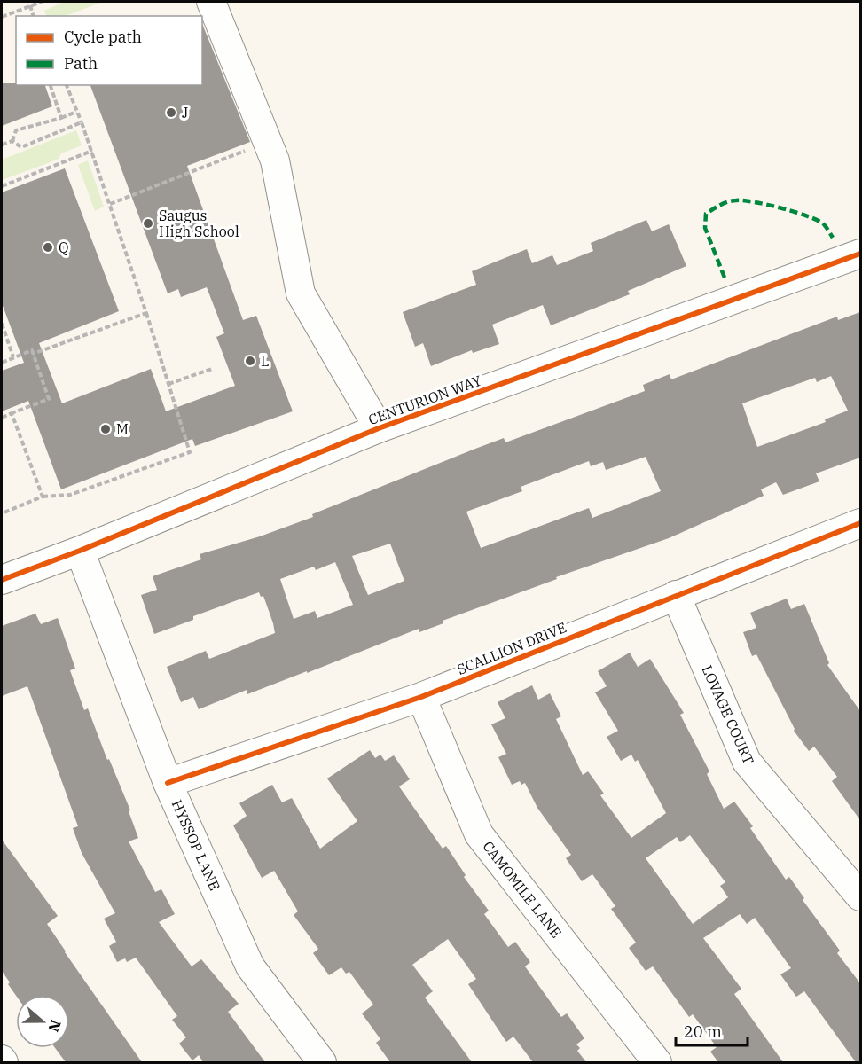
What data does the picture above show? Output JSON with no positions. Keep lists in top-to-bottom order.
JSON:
{
  "streets": {
    "street": [
      "CENTURION WAY",
      "SCALLION DRIVE",
      "LOVAGE COURT",
      "HYSSOP LANE",
      "CAMOMILE LANE"
    ]
  },
  "crossings": [
    ["CENTURION WAY", "HYSSOP LANE"],
    ["SCALLION DRIVE", "LOVAGE COURT"],
    ["SCALLION DRIVE", "HYSSOP LANE"],
    ["SCALLION DRIVE", "CAMOMILE LANE"]
  ],
  "places": [
    "J",
    "Saugus High School",
    "Q",
    "L",
    "M"
  ],
  "legend": ["Cycle path", "Path"],
  "scale_bar": "20 m",
  "north": "right"
}
